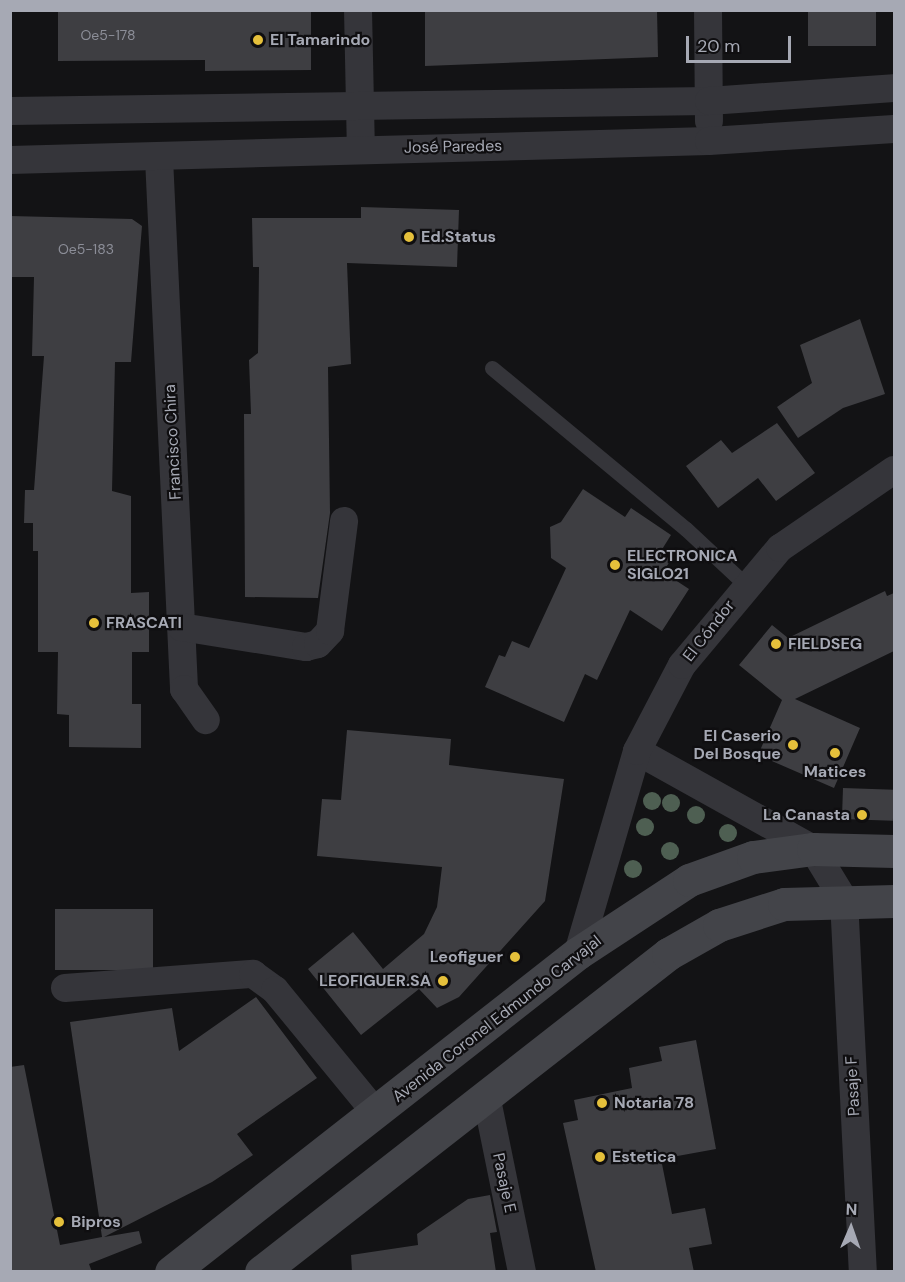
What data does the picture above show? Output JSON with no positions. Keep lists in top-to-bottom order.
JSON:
{
  "streets": {
    "main road": ["Avenida Coronel Edmundo Carvajal"],
    "street": [
      "José Paredes",
      "Francisco Chira",
      "El Cóndor",
      "Pasaje F",
      "Pasaje E"
    ]
  },
  "crossings": [
    ["José Paredes", "Francisco Chira"],
    ["El Cóndor", "Avenida Coronel Edmundo Carvajal"]
  ],
  "places": [
    "El Tamarindo",
    "Ed.Status",
    "ELECTRONICA SIGLO21",
    "FRASCATI",
    "FIELDSEG",
    "El Caserio Del Bosque",
    "Matices",
    "La Canasta",
    "Leofiguer",
    "LEOFIGUER.SA",
    "Notaria 78",
    "Estetica",
    "Bipros"
  ],
  "house_numbers": ["Oe5-178", "Oe5-183"],
  "scale_bar": "20 m",
  "north": "top"
}
